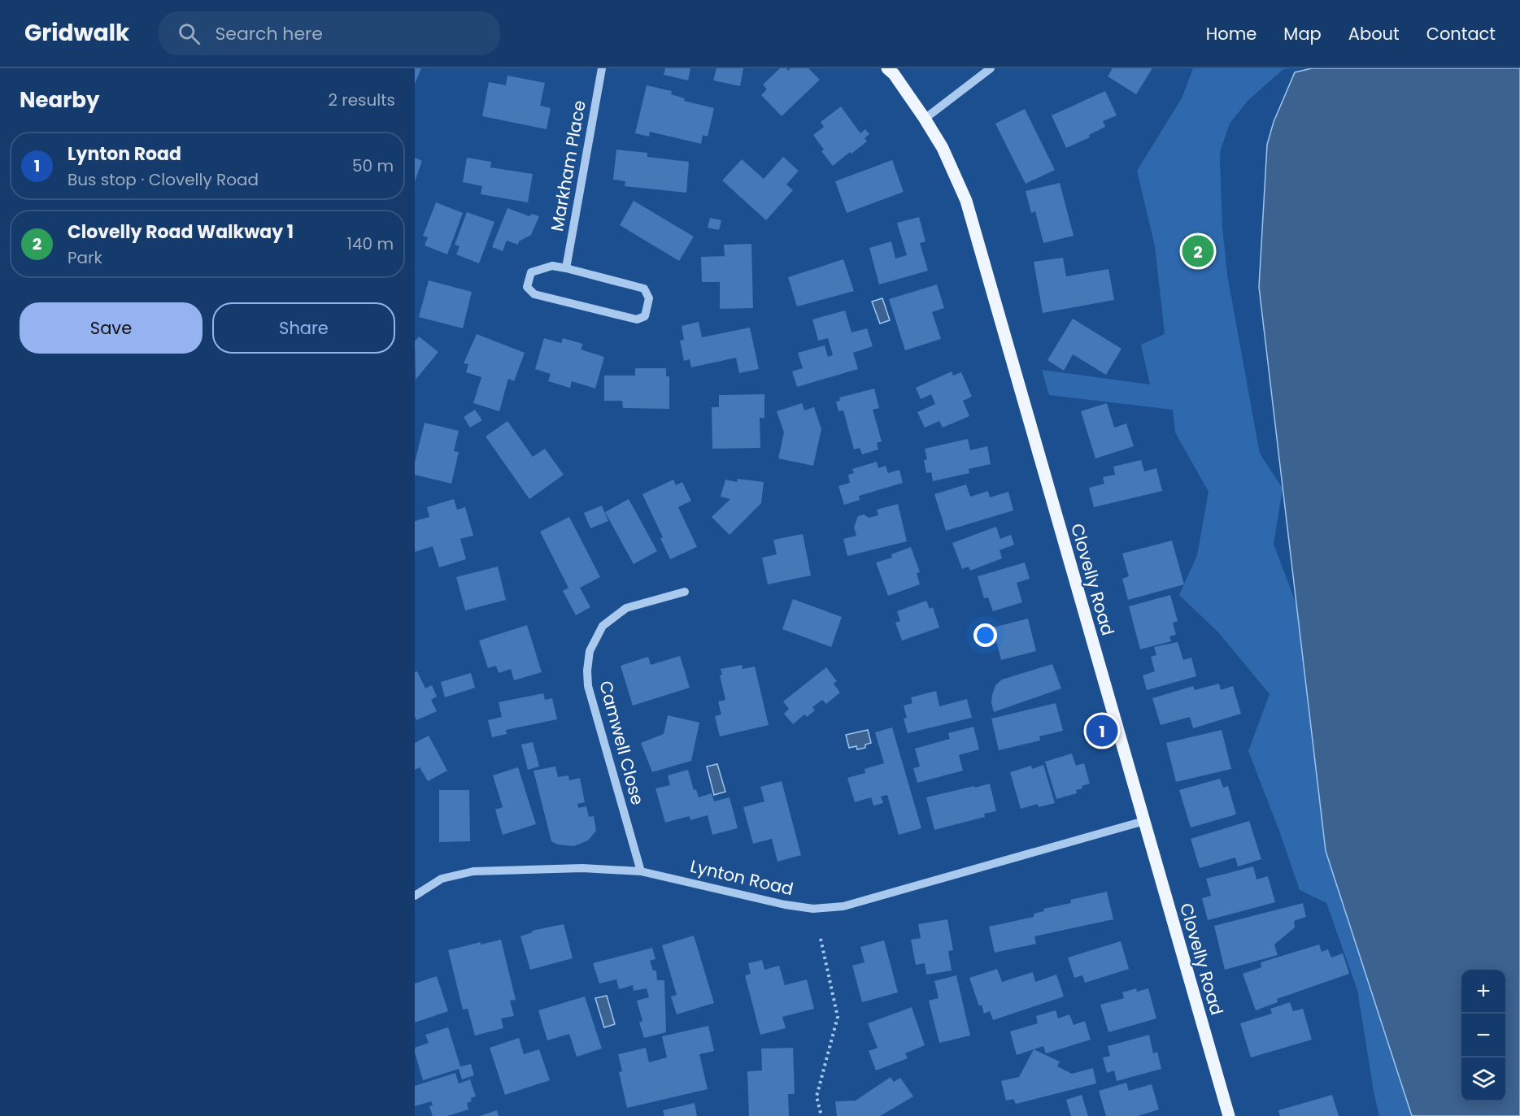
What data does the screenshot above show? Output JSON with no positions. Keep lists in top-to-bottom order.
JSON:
{
  "streets": {
    "main road": ["Clovelly Road"],
    "street": ["Markham Place", "Camwell Close", "Lynton Road"]
  },
  "crossings": [
    ["Clovelly Road", "Lynton Road"],
    ["Camwell Close", "Lynton Road"]
  ],
  "page": {
    "header": "Gridwalk",
    "search": "Search here",
    "nav": [
      "Home",
      "Map",
      "About",
      "Contact"
    ],
    "heading": ["Nearby", "2 results"],
    "list": [
      {
        "mark": "1",
        "name": "Lynton Road",
        "note": "Bus stop · Clovelly Road",
        "value": "50 m"
      },
      {
        "mark": "2",
        "name": "Clovelly Road Walkway 1",
        "note": "Park",
        "value": "140 m"
      }
    ],
    "pins": ["2", "1"],
    "buttons": ["Save", "Share"],
    "map_buttons": ["+", "−"]
  }
}
